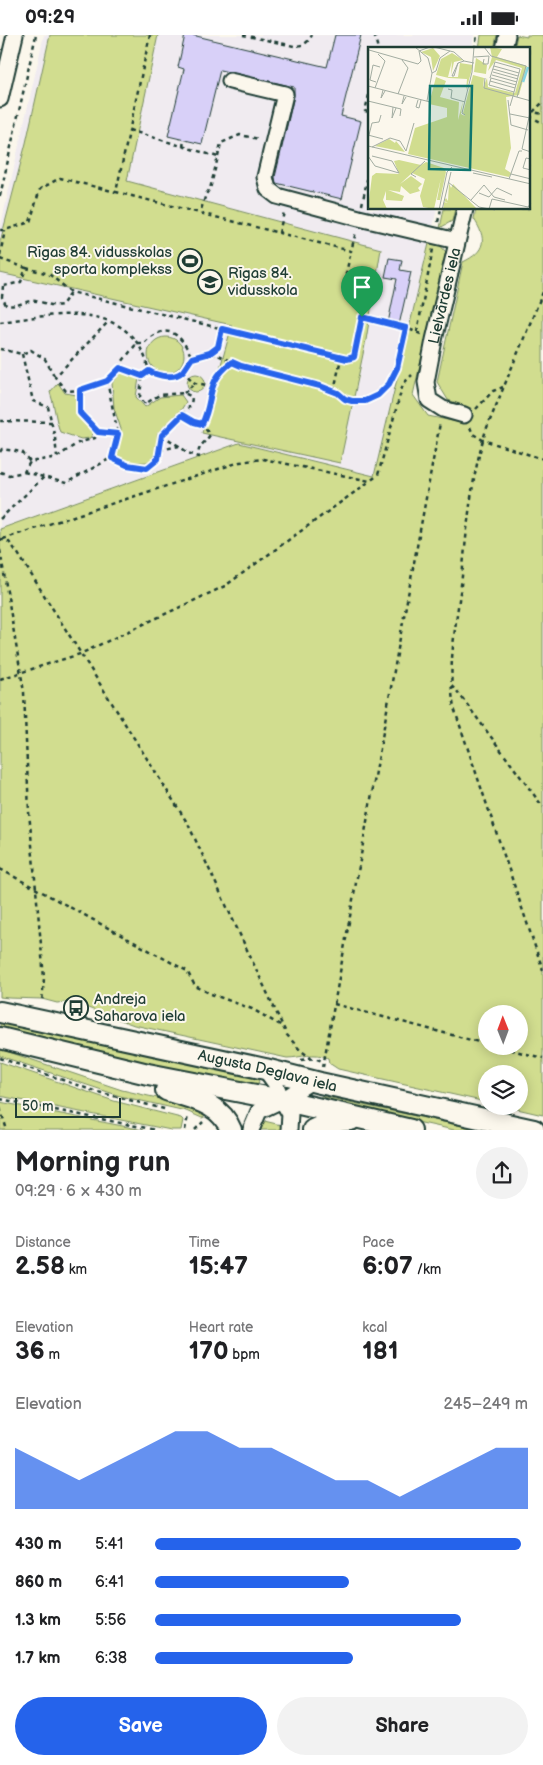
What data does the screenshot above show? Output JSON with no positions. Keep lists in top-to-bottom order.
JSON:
{
  "streets": {
    "main road": ["Augusta Deglava iela"],
    "street": ["Lielvārdes iela"]
  },
  "places": {
    "sports": ["Rīgas 84. vidusskolas sporta komplekss"],
    "school or university": ["Rīgas 84. vidusskola"],
    "bus stop": ["Andreja Saharova iela"]
  },
  "scale_bar": "50 m",
  "north": "top",
  "page": {
    "status": "09:29",
    "scale": "50 m",
    "heading": ["Morning run", "09:29 · 6 × 430 m"],
    "stats": [
      ["Distance", "2.58 km"],
      ["Time", "15:47"],
      ["Pace", "6:07 /km"],
      ["Elevation", "36 m"],
      ["Heart rate", "170 bpm"],
      ["kcal", "181"]
    ],
    "chart": ["Elevation", "245–249 m"],
    "list": [
      {
        "name": "430 m",
        "note": "5:41"
      },
      {
        "name": "860 m",
        "note": "6:41"
      },
      {
        "name": "1.3 km",
        "note": "5:56"
      },
      {
        "name": "1.7 km",
        "note": "6:38"
      }
    ],
    "buttons": ["Save", "Share"]
  }
}
